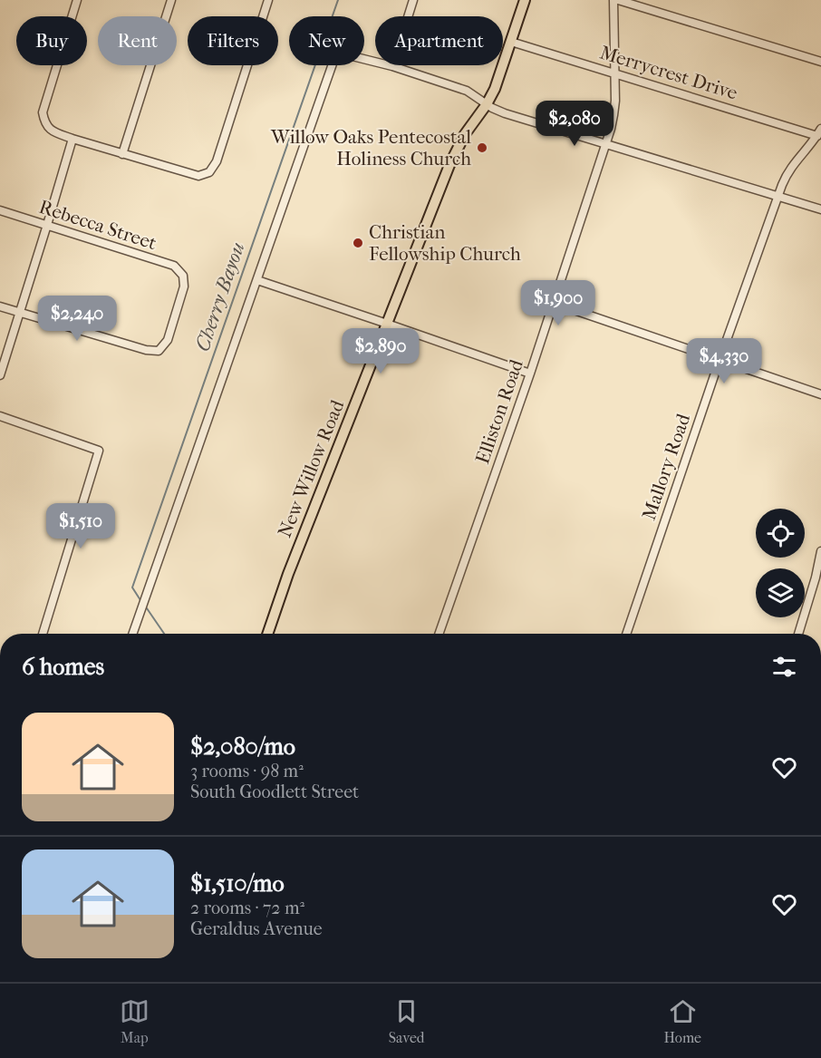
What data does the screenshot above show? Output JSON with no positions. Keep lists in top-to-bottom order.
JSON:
{
  "streets": {
    "main road": ["New Willow Road"],
    "street": [
      "Merrycrest Drive",
      "Rebecca Street",
      "Elliston Road",
      "Mallory Road"
    ]
  },
  "crossings": [
    ["Merrycrest Drive", "Elliston Road"],
    ["Merrycrest Drive", "Mallory Road"],
    ["Merrycrest Drive", "New Willow Road"]
  ],
  "water": ["Cherry Bayou"],
  "places": ["Willow Oaks Pentecostal Holiness Church", "Christian Fellowship Church"],
  "page": {
    "chip": [
      "Buy",
      "Rent",
      "Filters",
      "New",
      "Apartment"
    ],
    "price": [
      "$2,080",
      "$1,900",
      "$2,240",
      "$2,890",
      "$4,330",
      "$1,510"
    ],
    "heading": "6 homes",
    "list": [
      {
        "name": "$2,080/mo",
        "note": "3 rooms · 98 m² · South Goodlett Street"
      },
      {
        "name": "$1,510/mo",
        "note": "2 rooms · 72 m² · Geraldus Avenue"
      }
    ],
    "tabs": ["Map", "Saved", "Home"]
  }
}
